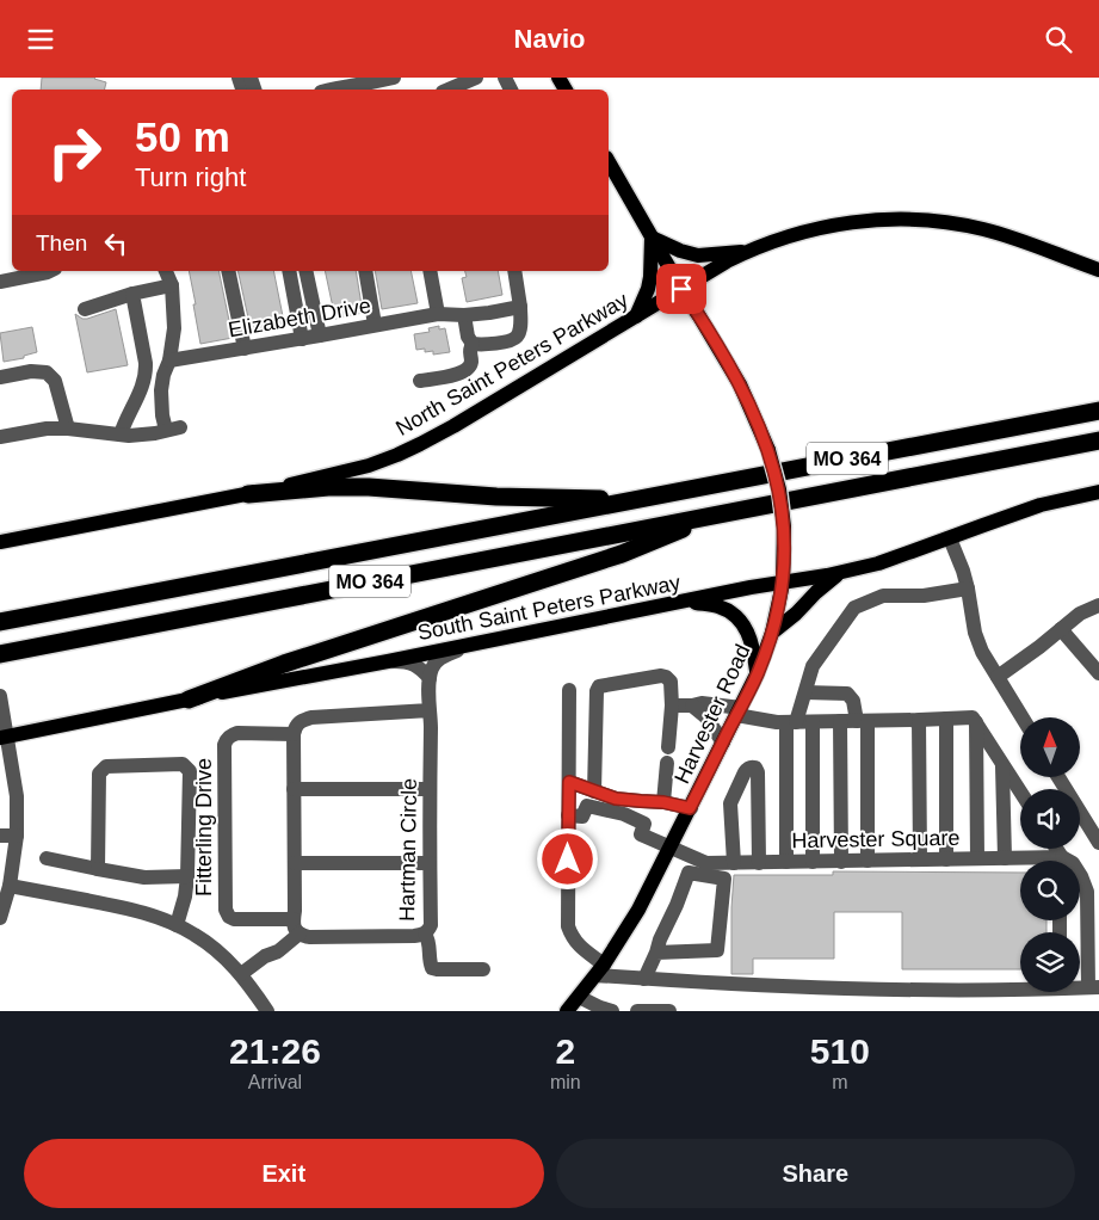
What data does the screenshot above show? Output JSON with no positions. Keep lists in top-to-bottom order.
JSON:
{
  "streets": {
    "highway": ["MO 364"],
    "main road": ["North Saint Peters Parkway", "South Saint Peters Parkway", "Harvester Road"],
    "street": [
      "Elizabeth Drive",
      "Fitterling Drive",
      "Harvester Square",
      "Hartman Circle"
    ]
  },
  "crossings": [
    ["North Saint Peters Parkway", "Harvester Road"],
    ["South Saint Peters Parkway", "Harvester Road"],
    ["Harvester Road", "Harvester Square"]
  ],
  "north": "top",
  "page": {
    "header": "Navio",
    "turn": ["50 m", "Turn right"],
    "then": "Then",
    "eta": [
      "21:26",
      "Arrival",
      "2",
      "min",
      "510",
      "m"
    ],
    "buttons": ["Exit", "Share"]
  }
}
